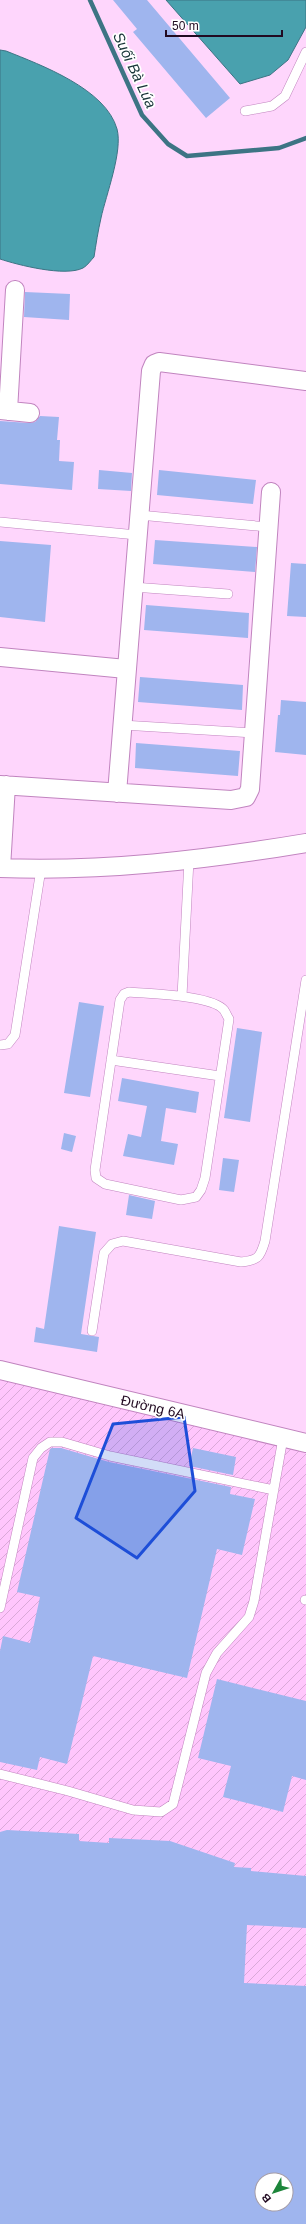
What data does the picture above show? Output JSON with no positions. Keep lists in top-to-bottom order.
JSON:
{
  "streets": {
    "street": ["Đường 6A"]
  },
  "water": ["Suối Bà Lúa"],
  "scale_bar": "50 m",
  "north": "bottom left"
}
